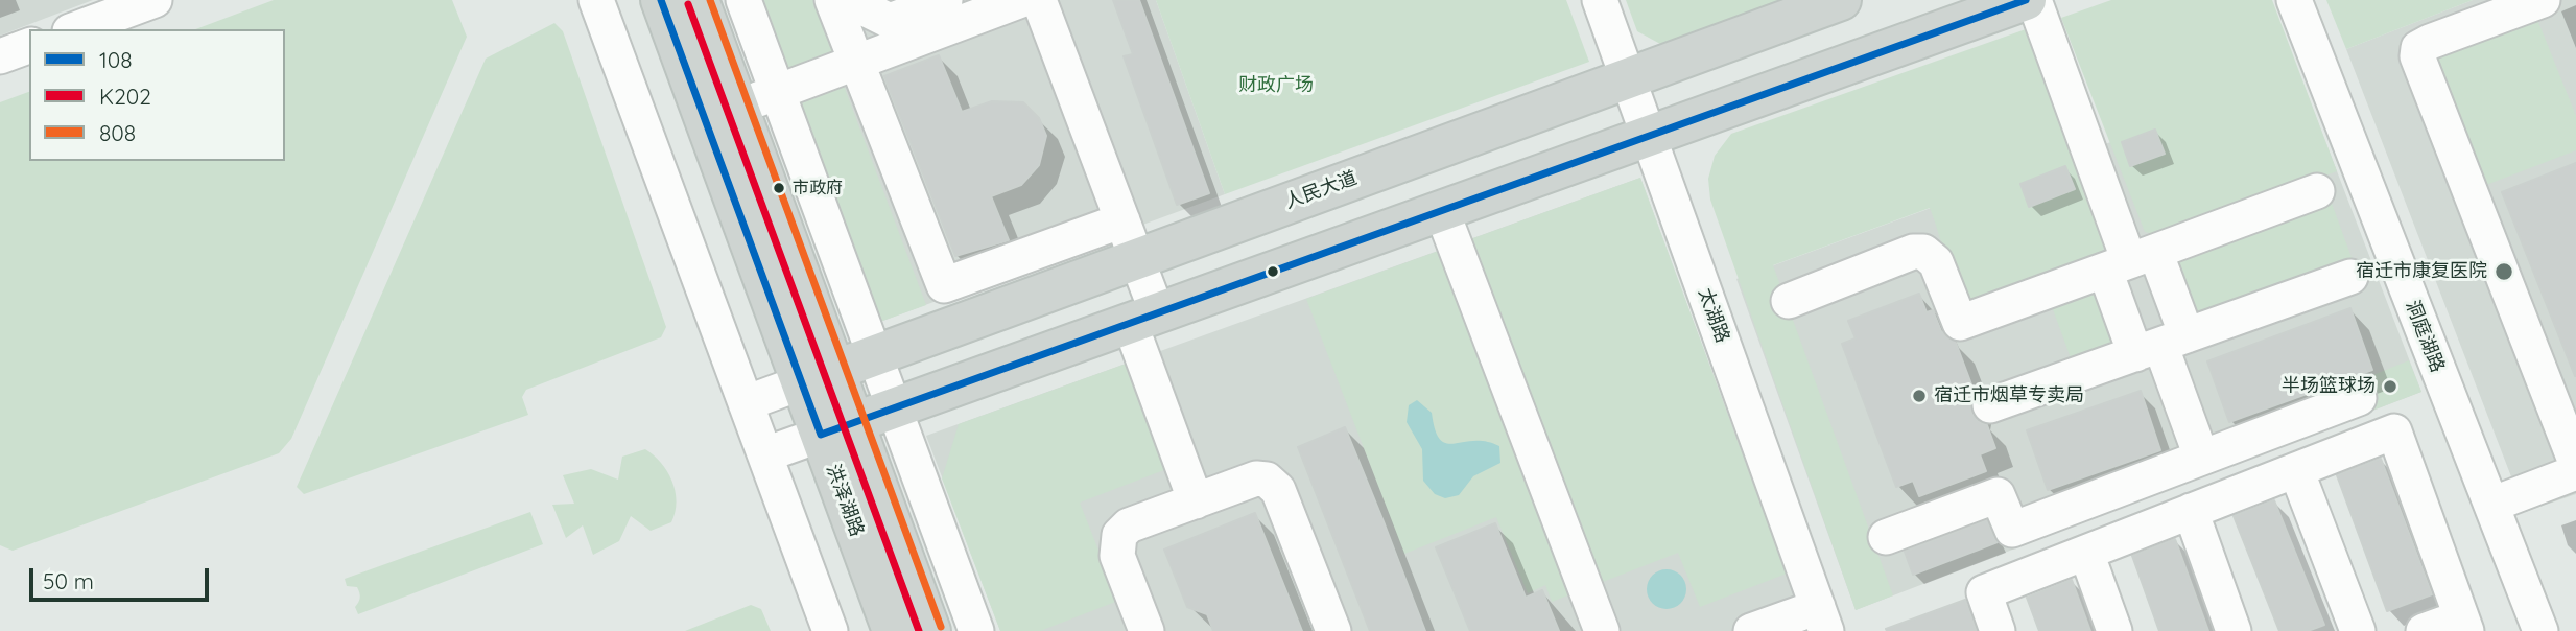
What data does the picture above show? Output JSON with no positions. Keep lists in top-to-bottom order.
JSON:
{
  "streets": {
    "main road": ["人民大道", "洪泽湖路"],
    "street": ["太湖路", "洞庭湖路"]
  },
  "crossings": [
    ["人民大道", "太湖路"],
    ["人民大道", "洪泽湖路"]
  ],
  "parks": ["财政广场"],
  "places": [
    "市政府",
    "宿迁市康复医院",
    "半场篮球场",
    "宿迁市烟草专卖局"
  ],
  "lines": ["transit line 108", "transit line 808", "transit line K202"],
  "legend": ["108", "K202", "808"],
  "scale_bar": "50 m"
}
